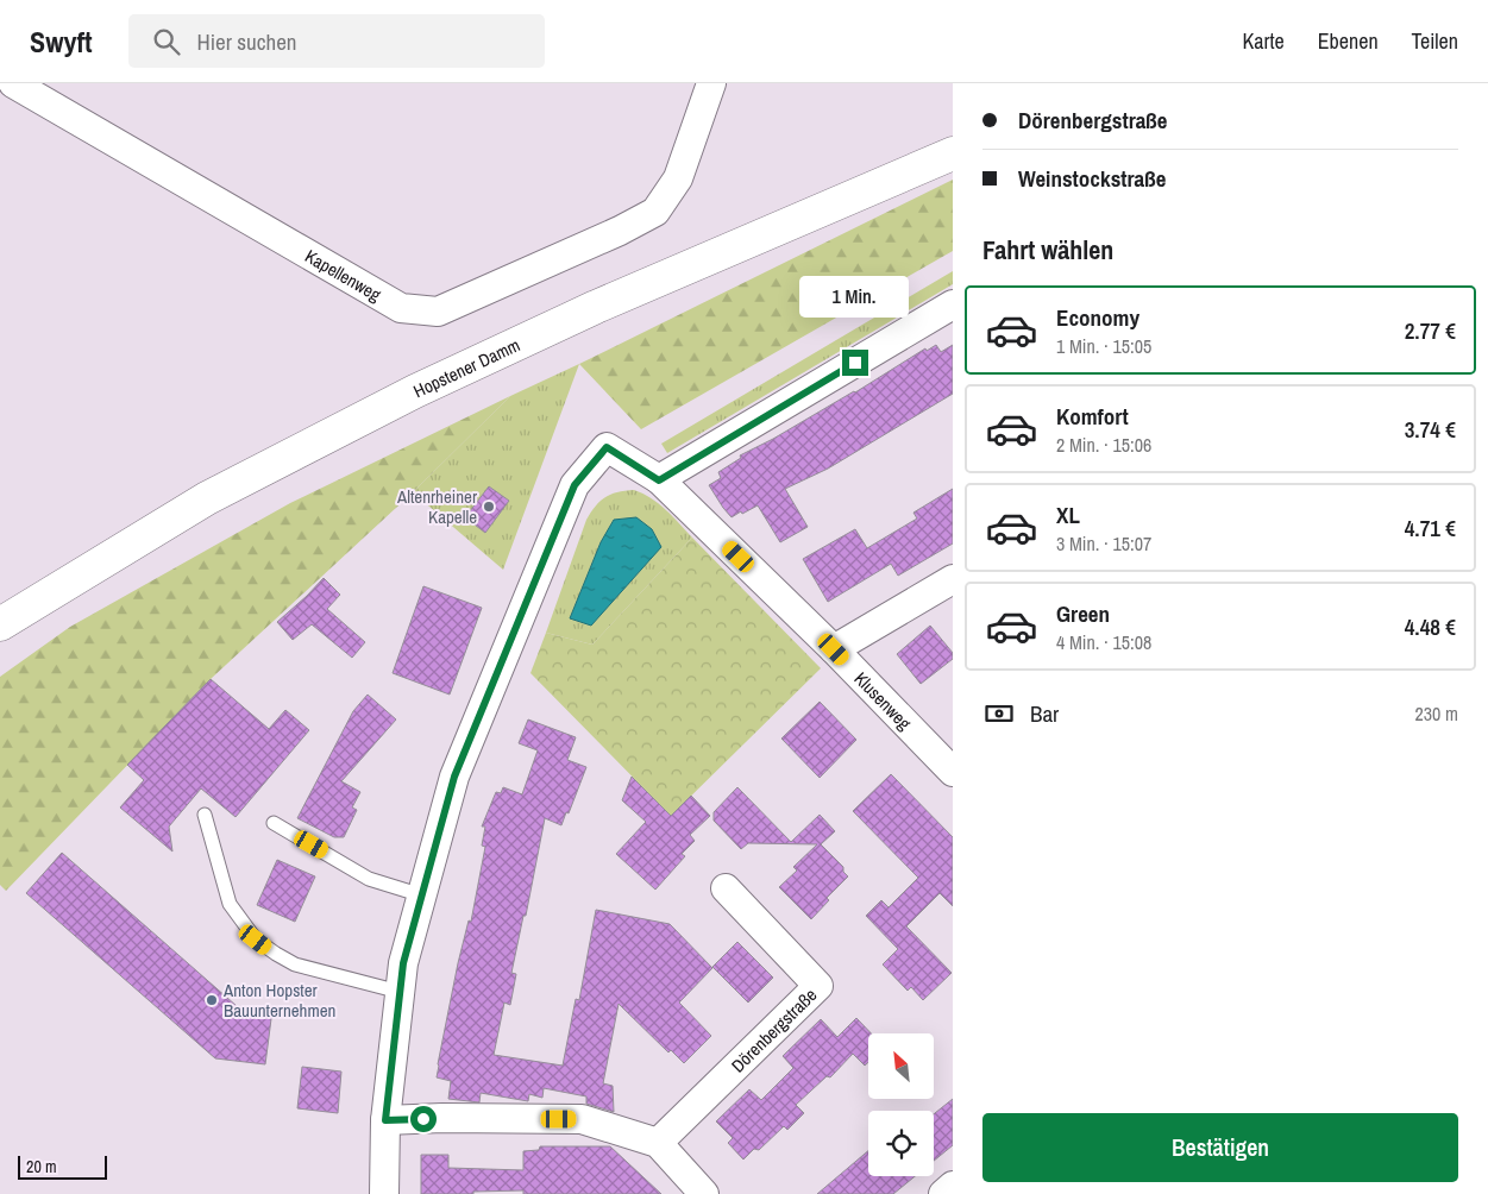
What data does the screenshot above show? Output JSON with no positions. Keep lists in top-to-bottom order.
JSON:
{
  "streets": {
    "main road": ["Hopstener Damm"],
    "street": ["Kapellenweg", "Klusenweg", "Dörenbergstraße"]
  },
  "places": ["Altenrheiner Kapelle", "Anton Hopster Bauunternehmen"],
  "scale_bar": "20 m",
  "north": "top left",
  "page": {
    "header": "Swyft",
    "search": "Hier suchen",
    "nav": ["Karte", "Ebenen", "Teilen"],
    "banner": ["Dörenbergstraße", "Weinstockstraße"],
    "heading": "Fahrt wählen",
    "bubble": "1 Min.",
    "list": [
      {
        "name": "Economy",
        "note": "1 Min. · 15:05",
        "value": "2.77 €"
      },
      {
        "name": "Komfort",
        "note": "2 Min. · 15:06",
        "value": "3.74 €"
      },
      {
        "name": "XL",
        "note": "3 Min. · 15:07",
        "value": "4.71 €"
      },
      {
        "name": "Green",
        "note": "4 Min. · 15:08",
        "value": "4.48 €"
      }
    ],
    "pay": ["Bar", "230 m"],
    "buttons": "Bestätigen",
    "scale": "20 m"
  }
}
